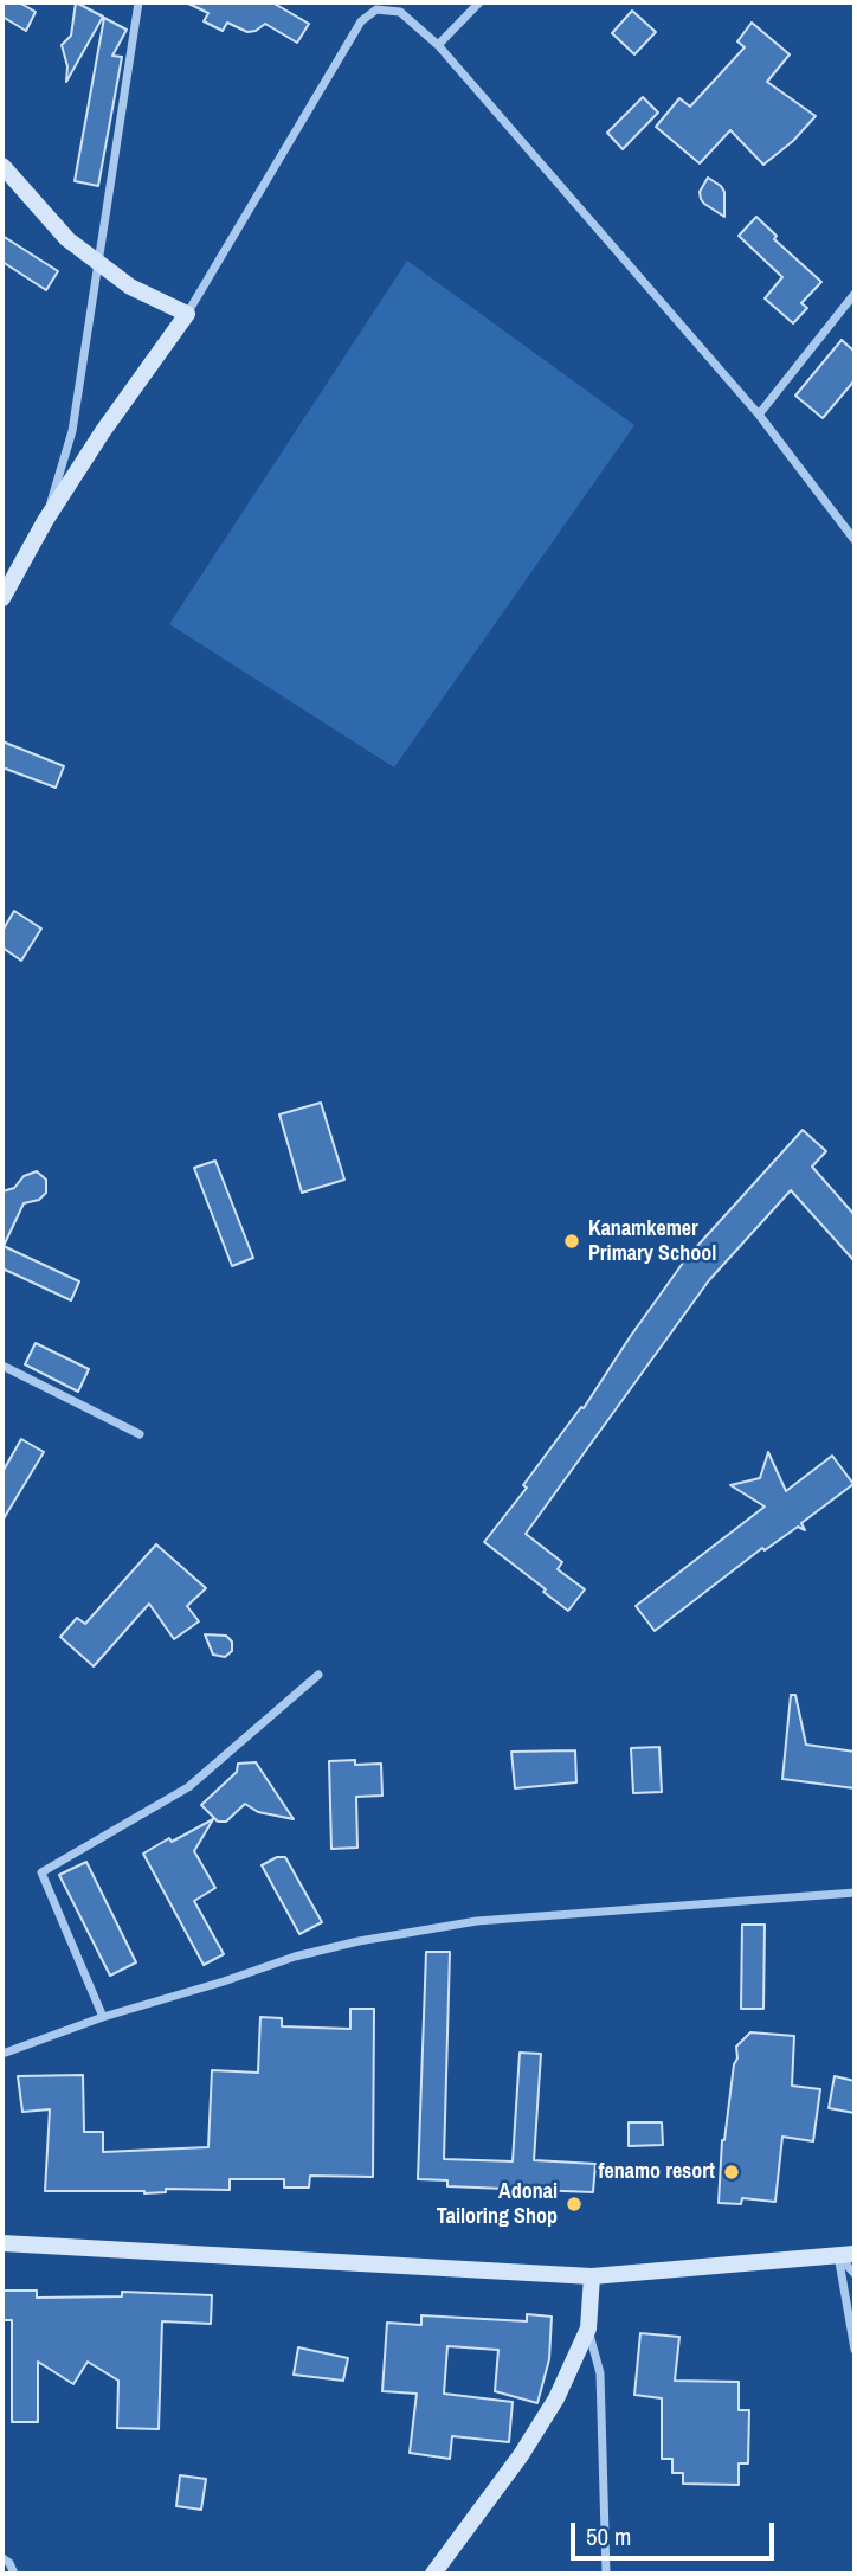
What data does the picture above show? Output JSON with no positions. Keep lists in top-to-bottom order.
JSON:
{
  "places": ["Kanamkemer Primary School", "fenamo resort", "Adonai Tailoring Shop"],
  "scale_bar": "50 m"
}
